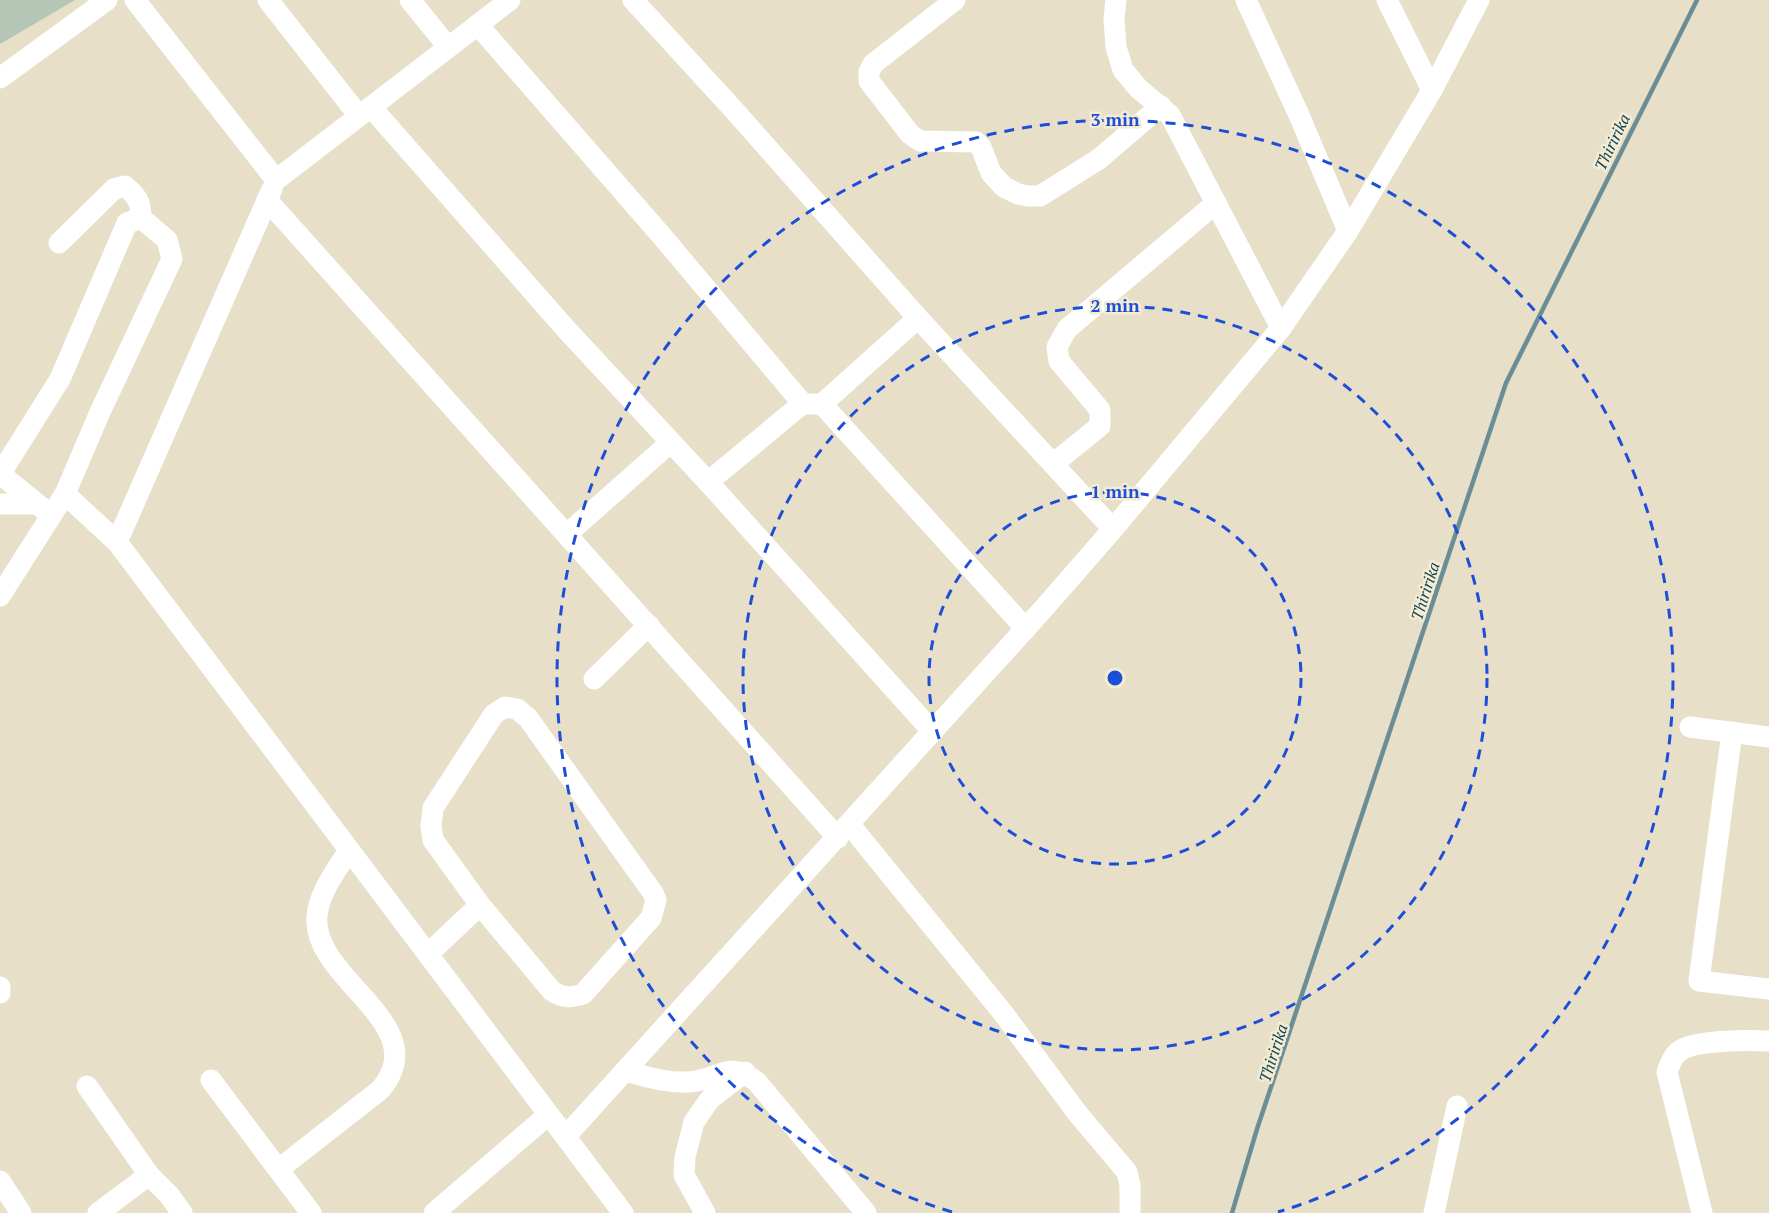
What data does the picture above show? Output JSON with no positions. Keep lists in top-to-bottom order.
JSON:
{
  "water": ["Thiririka"],
  "rings": ["3 min", "2 min", "1 min"]
}
